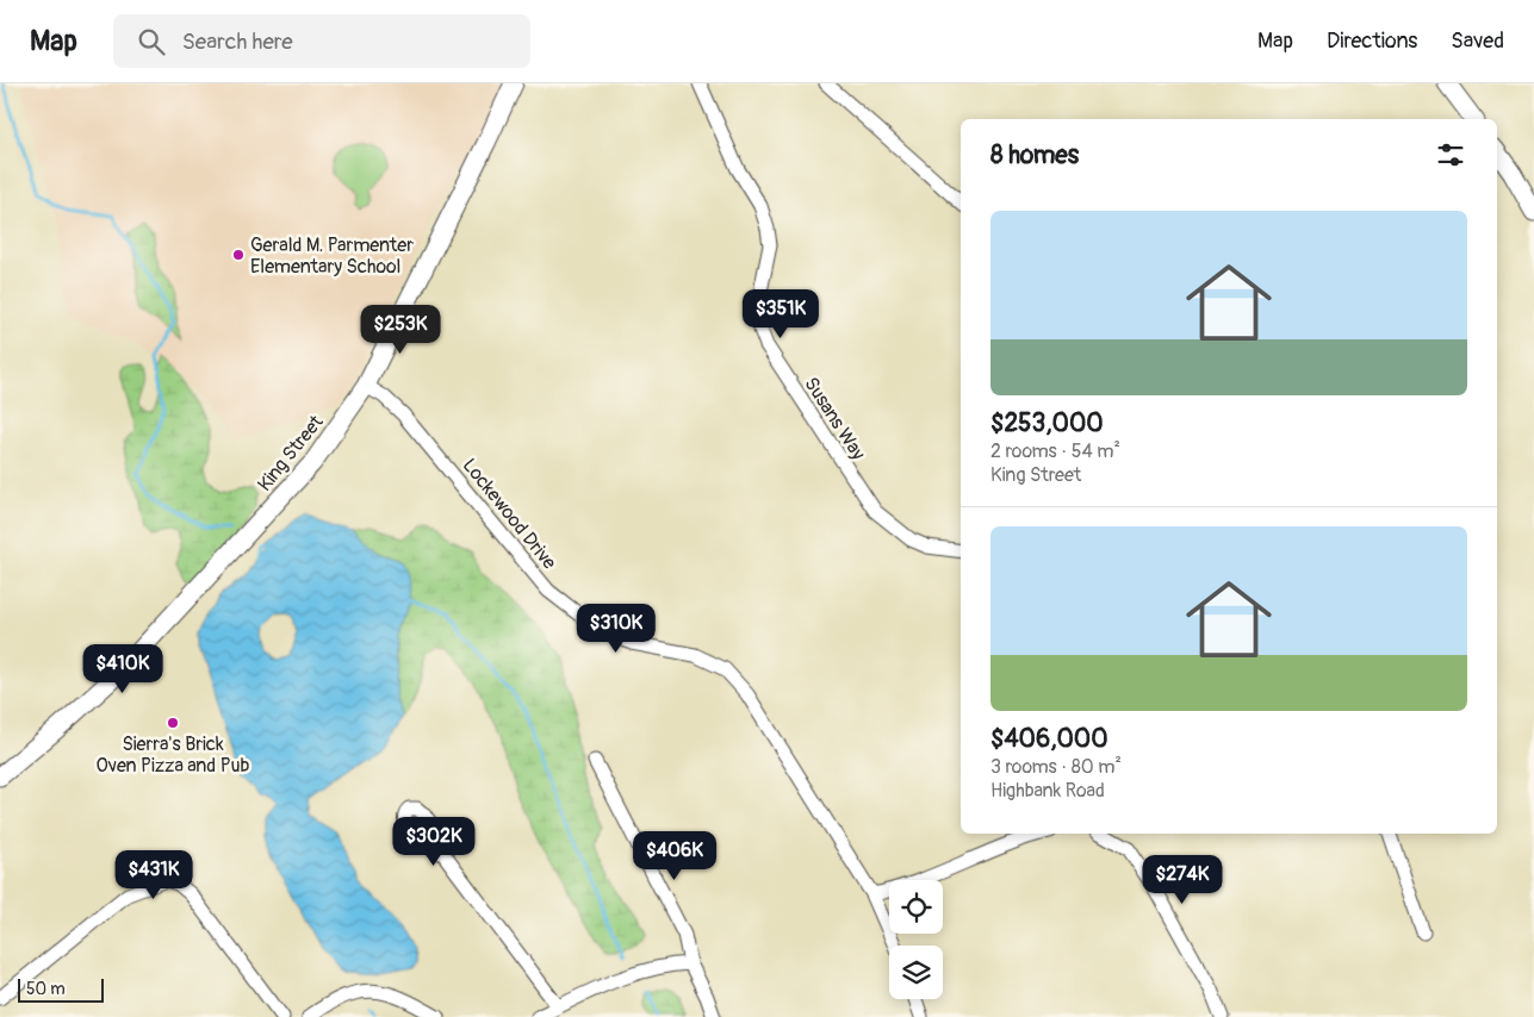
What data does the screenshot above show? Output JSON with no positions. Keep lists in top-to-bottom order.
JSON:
{
  "streets": {
    "main road": ["King Street"],
    "street": ["Susans Way", "Lockewood Drive"]
  },
  "crossings": [
    ["King Street", "Lockewood Drive"]
  ],
  "places": ["Gerald M. Parmenter Elementary School", "Sierra's Brick Oven Pizza and Pub"],
  "scale_bar": "50 m",
  "page": {
    "header": "Map",
    "search": "Search here",
    "nav": ["Map", "Directions", "Saved"],
    "heading": "8 homes",
    "list": [
      {
        "name": "$253,000",
        "note": "2 rooms · 54 m² · King Street"
      },
      {
        "name": "$406,000",
        "note": "3 rooms · 80 m² · Highbank Road"
      }
    ],
    "price": [
      "$351K",
      "$253K",
      "$310K",
      "$410K",
      "$302K",
      "$406K",
      "$431K",
      "$274K"
    ],
    "scale": "50 m"
  }
}
